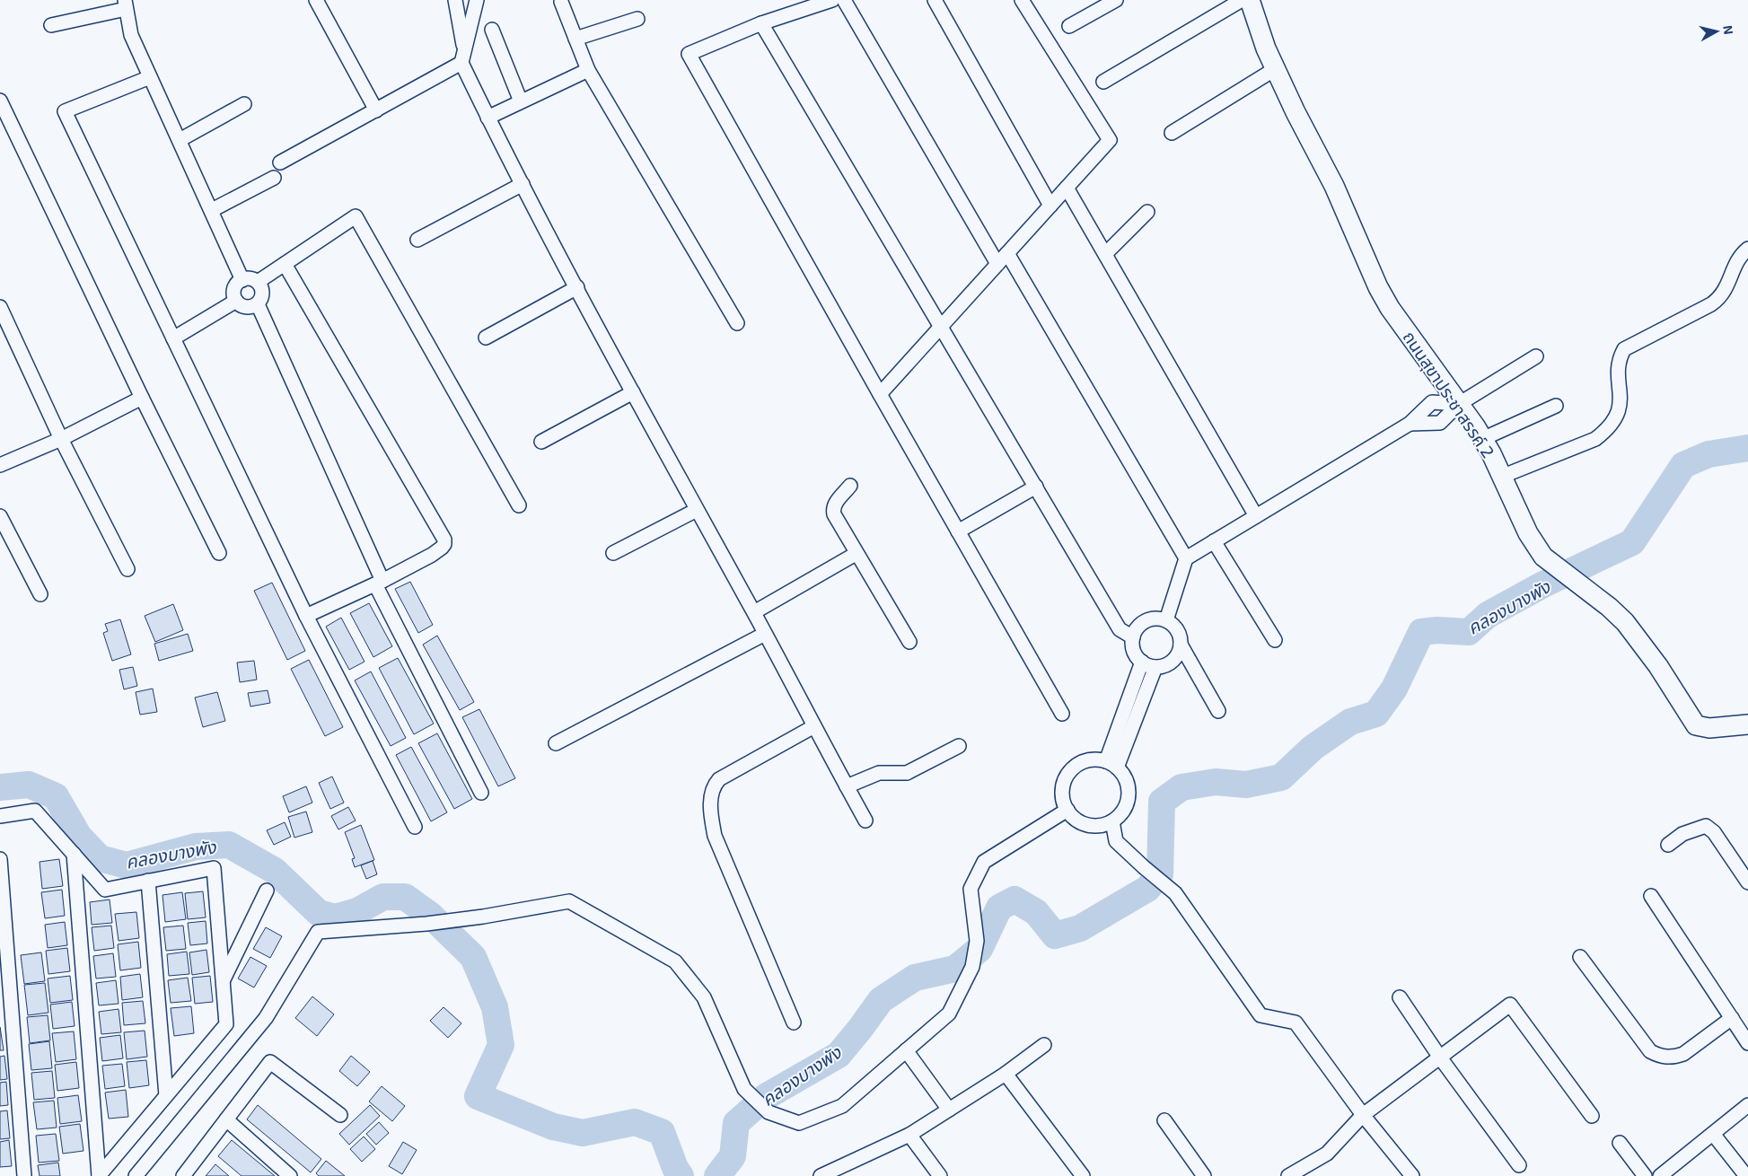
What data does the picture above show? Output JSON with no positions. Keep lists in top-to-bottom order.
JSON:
{
  "streets": {
    "street": ["ถนนสุขาประชาสรรค์ 2"]
  },
  "water": ["คลองบางพัง"],
  "north": "right"
}
